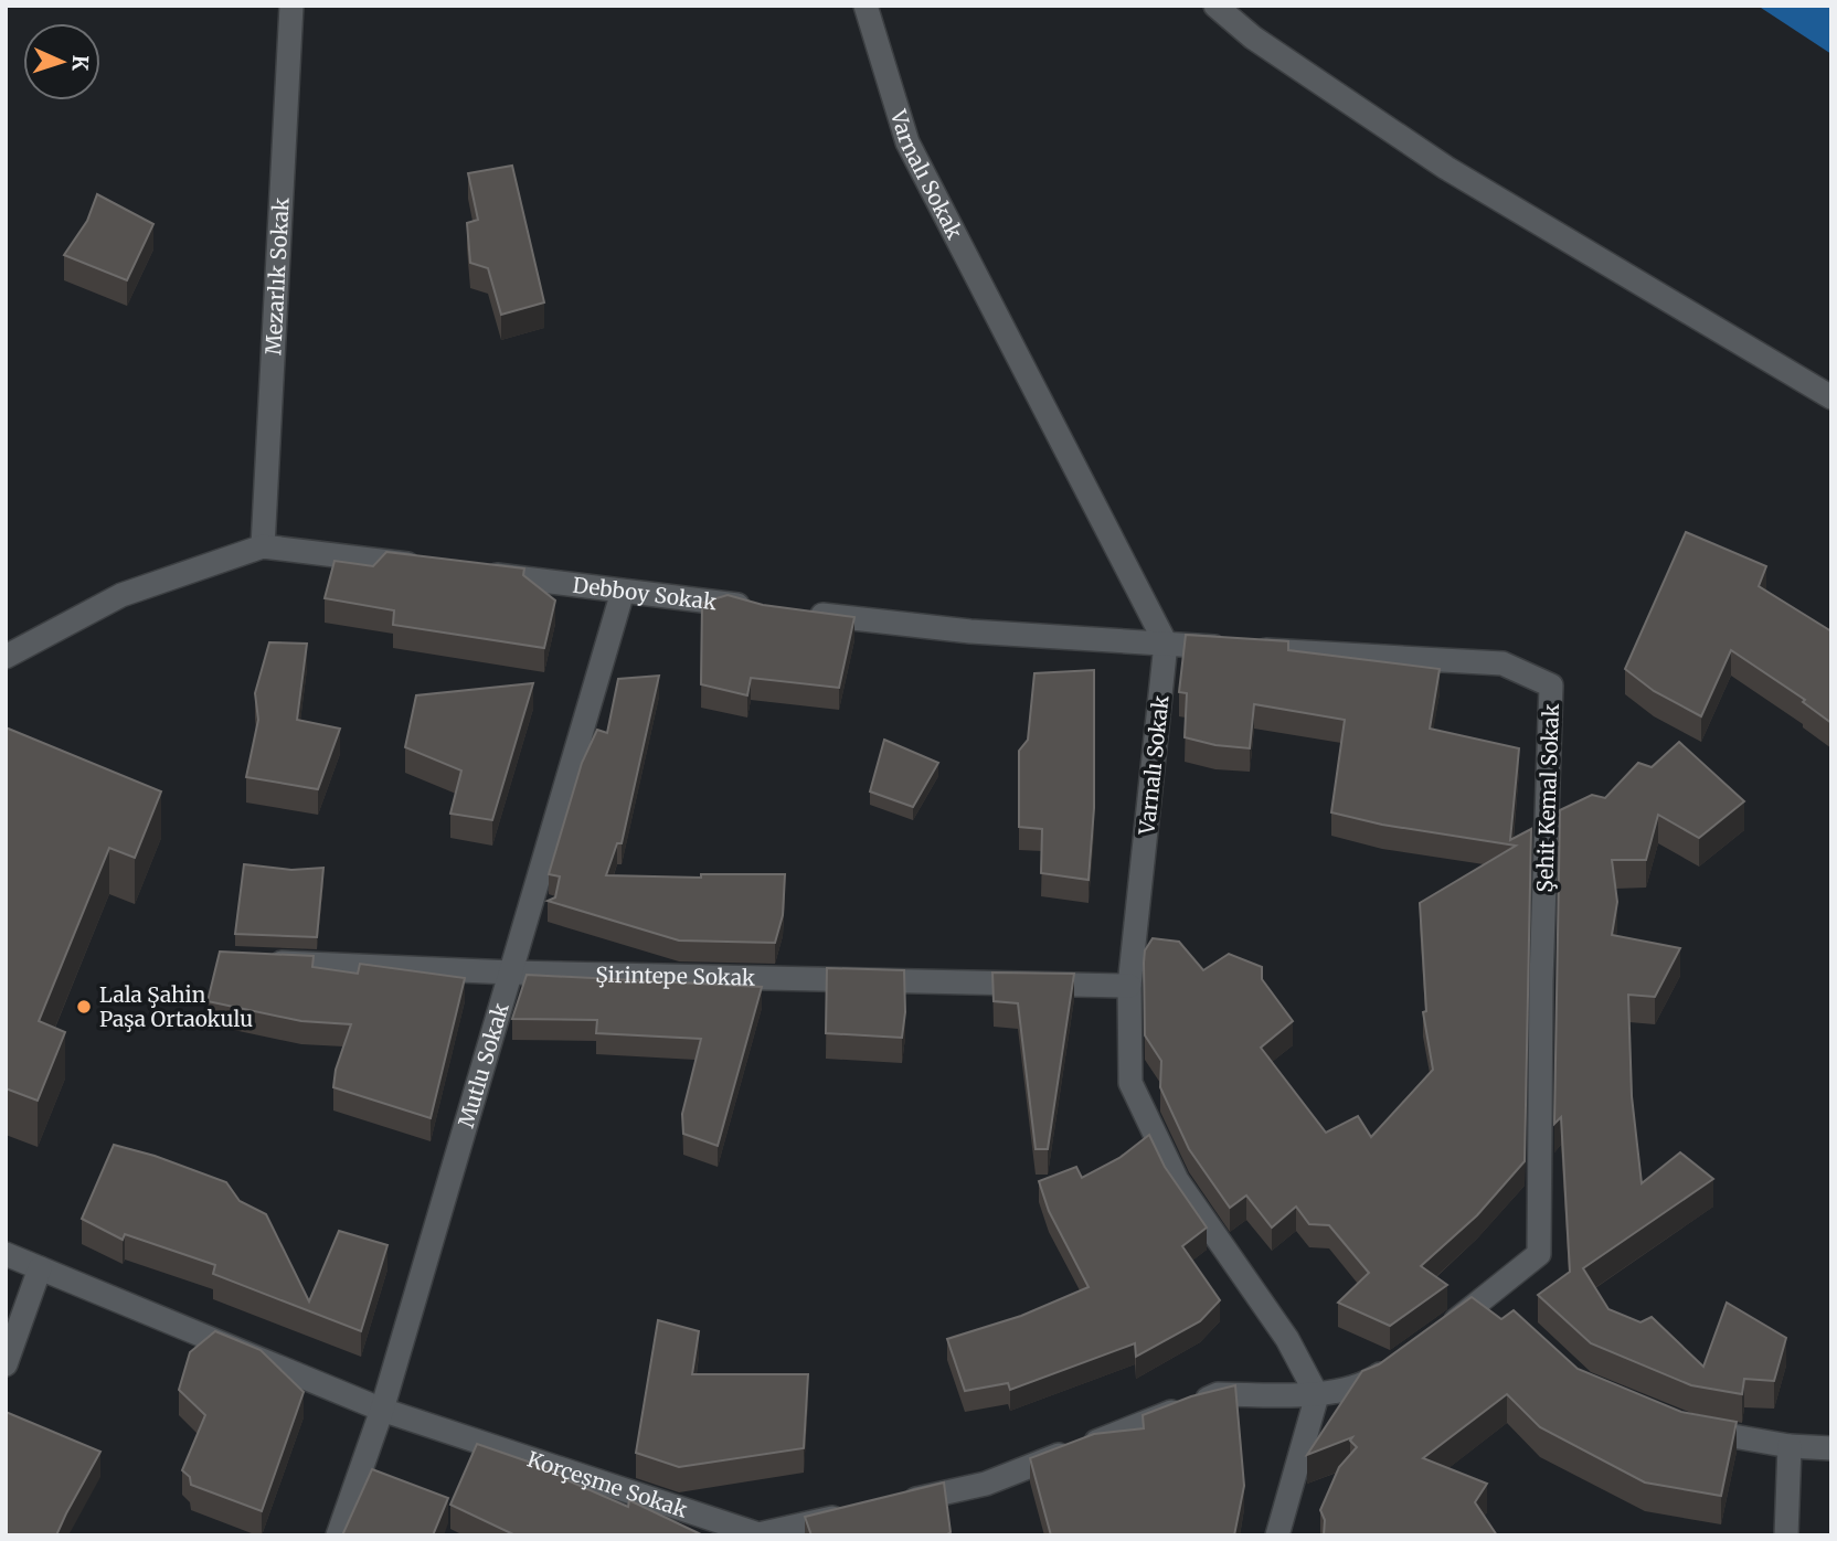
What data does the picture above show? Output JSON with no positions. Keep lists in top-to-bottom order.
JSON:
{
  "streets": {
    "street": [
      "Varnalı Sokak",
      "Mezarlık Sokak",
      "Debboy Sokak",
      "Şehit Kemal Sokak",
      "Şirintepe Sokak",
      "Mutlu Sokak",
      "Korçeşme Sokak"
    ]
  },
  "crossings": [
    ["Varnalı Sokak", "Şehit Kemal Sokak"],
    ["Varnalı Sokak", "Şirintepe Sokak"],
    ["Debboy Sokak", "Mutlu Sokak"],
    ["Şirintepe Sokak", "Mutlu Sokak"],
    ["Mutlu Sokak", "Korçeşme Sokak"]
  ],
  "places": ["Lala Şahin Paşa Ortaokulu"],
  "north": "right"
}
